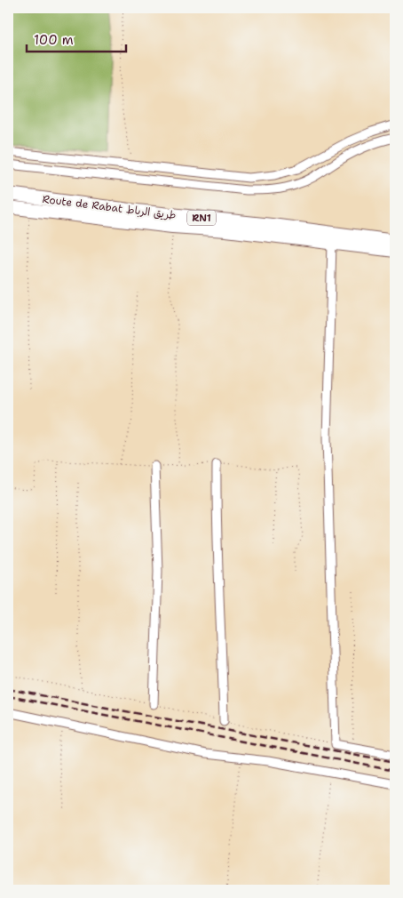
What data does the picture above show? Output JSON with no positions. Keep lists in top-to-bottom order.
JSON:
{
  "streets": {
    "highway": ["Route de Rabat طريق الرباط", "RN1"]
  },
  "scale_bar": "100 m"
}
